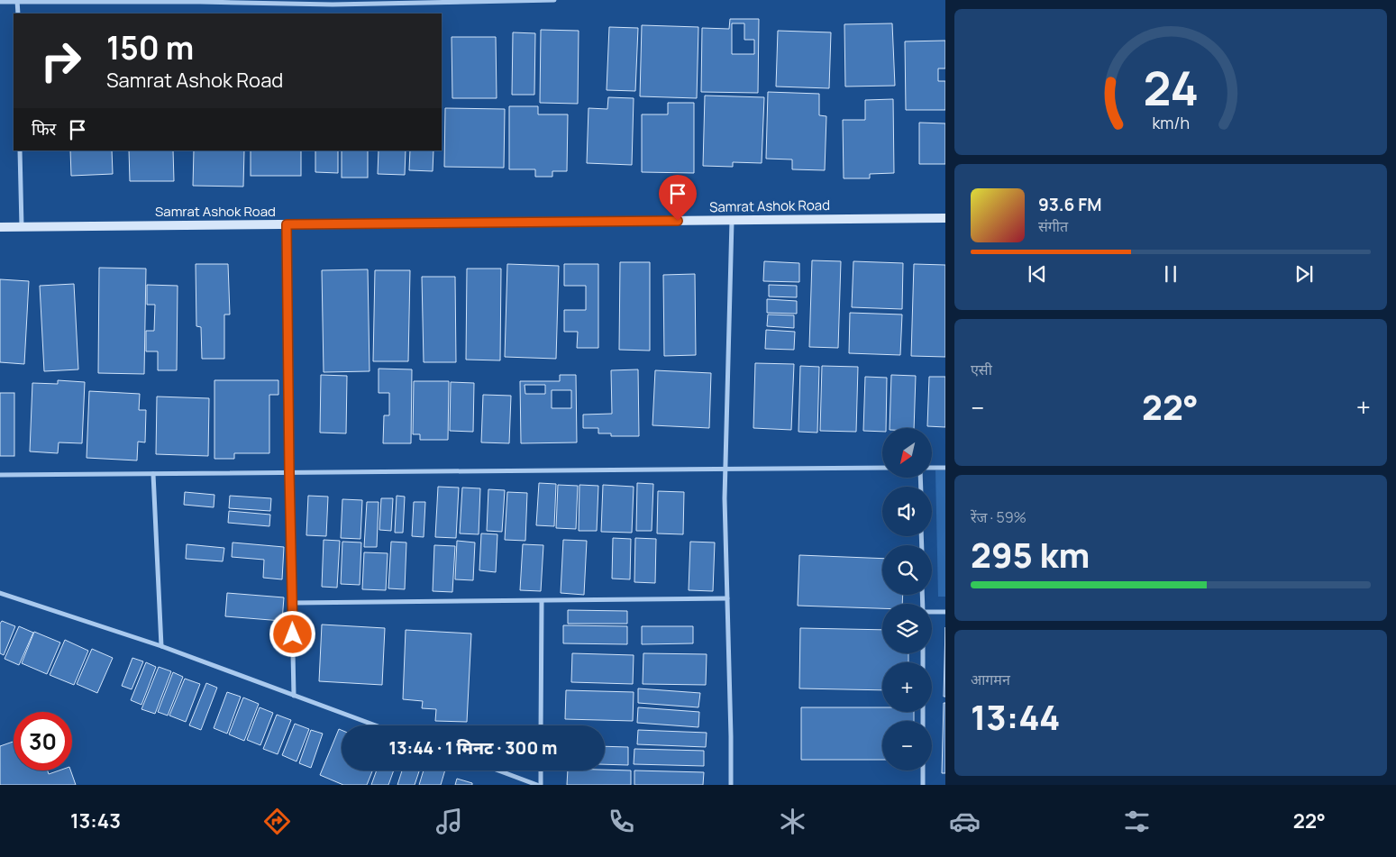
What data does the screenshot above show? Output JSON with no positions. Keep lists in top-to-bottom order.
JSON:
{
  "streets": {
    "street": ["Samrat Ashok Road"]
  },
  "north": "bottom left",
  "page": {
    "turn": ["150 m", "Samrat Ashok Road"],
    "then": "फिर",
    "song": ["93.6 FM", "संगीत"],
    "tile": [
      "एसी",
      ["रेंज · 59%", "295 km"],
      ["आगमन", "13:44"]
    ],
    "heat": ["−", "22°", "+"],
    "map_buttons": ["+", "−"],
    "limit": "30",
    "trip": "13:44 · 1 मिनट · 300 m",
    "tabs": ["13:43", "22°"],
    "gauge": ["24", "km/h"]
  }
}
